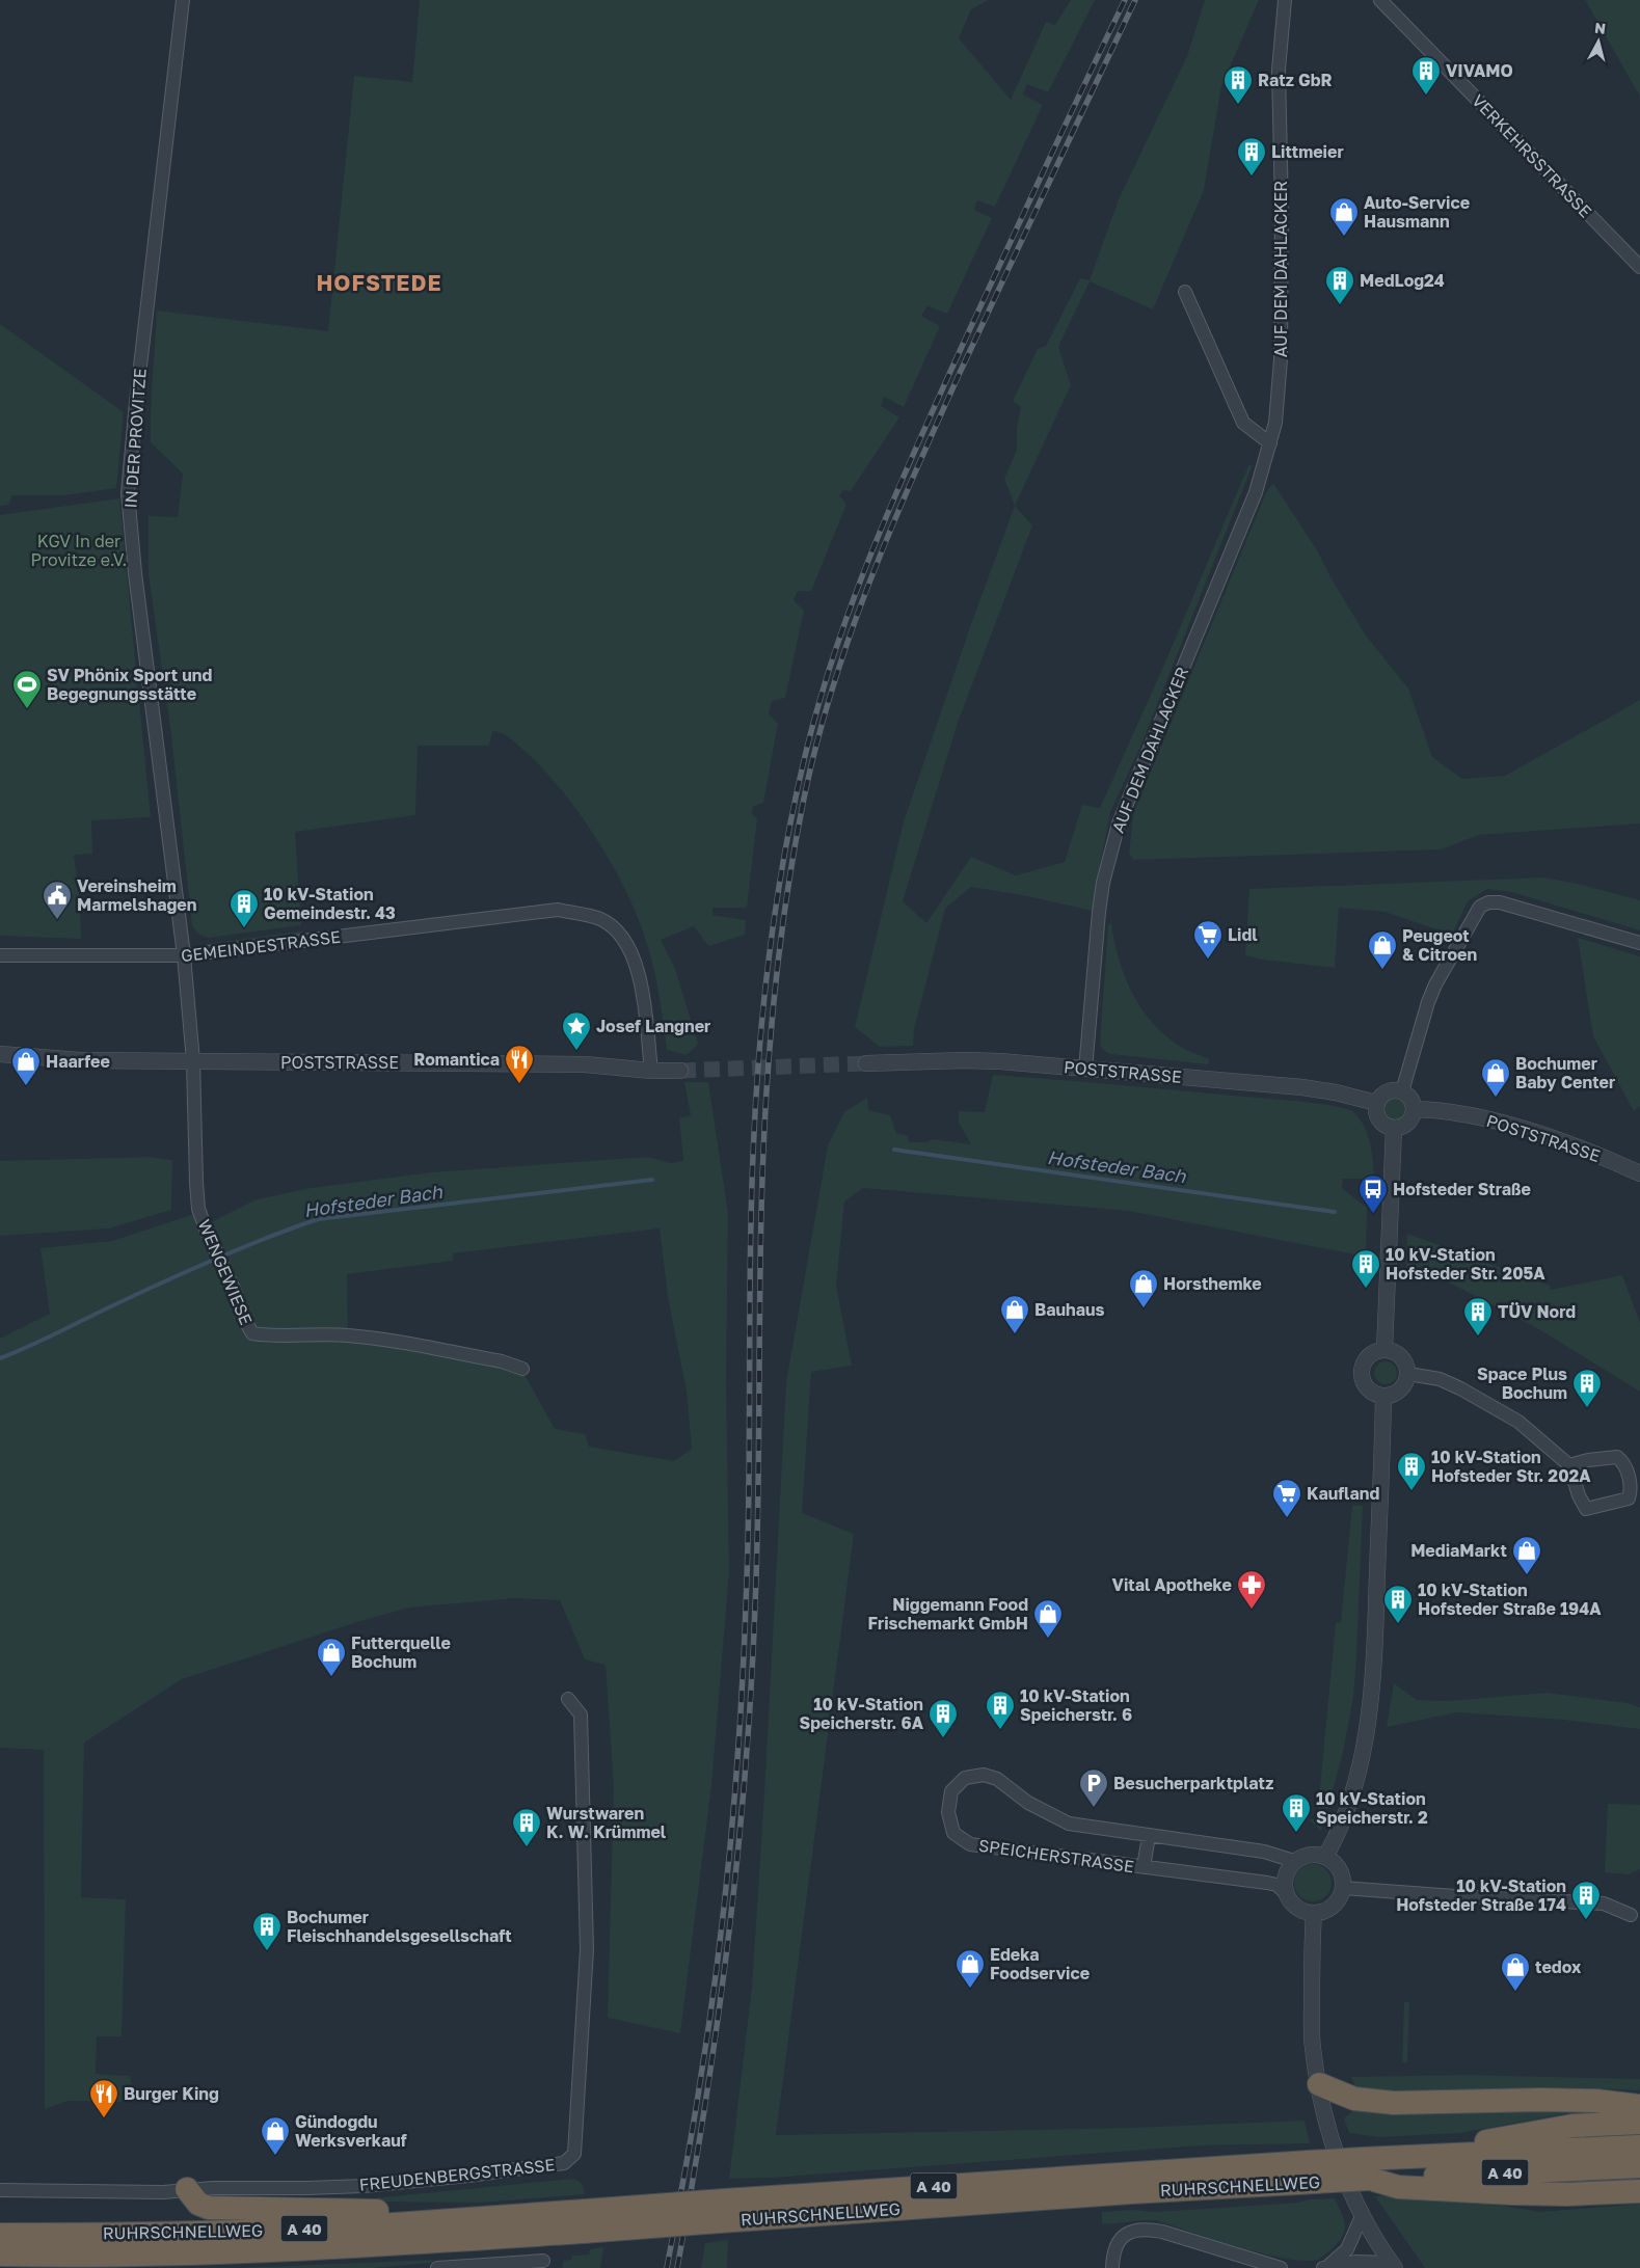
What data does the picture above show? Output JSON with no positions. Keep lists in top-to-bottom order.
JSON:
{
  "streets": {
    "highway": ["A 40", "RUHRSCHNELLWEG"],
    "street": [
      "VERKEHRSSTRASSE",
      "AUF DEM DAHLACKER",
      "IN DER PROVITZE",
      "GEMEINDESTRASSE",
      "POSTSTRASSE",
      "WENGEWIESE",
      "SPEICHERSTRASSE",
      "FREUDENBERGSTRASSE"
    ]
  },
  "crossings": [
    ["AUF DEM DAHLACKER", "POSTSTRASSE"],
    ["IN DER PROVITZE", "GEMEINDESTRASSE"],
    ["IN DER PROVITZE", "POSTSTRASSE"],
    ["IN DER PROVITZE", "WENGEWIESE"],
    ["GEMEINDESTRASSE", "POSTSTRASSE"],
    ["POSTSTRASSE", "WENGEWIESE"]
  ],
  "districts": ["HOFSTEDE"],
  "water": ["Hofsteder Bach"],
  "parks": ["KGV In der Provitze e.V."],
  "places": {
    "building": [
      "VIVAMO",
      "Ratz GbR",
      "Littmeier",
      "MedLog24",
      "10 kV-Station Gemeindestr. 43",
      "10 kV-Station Hofsteder Str. 205A",
      "TÜV Nord",
      "Space Plus Bochum",
      "10 kV-Station Hofsteder Str. 202A",
      "10 kV-Station Hofsteder Straße 194A",
      "10 kV-Station Speicherstr. 6",
      "10 kV-Station Speicherstr. 6A",
      "10 kV-Station Speicherstr. 2",
      "Wurstwaren K. W. Krümmel",
      "10 kV-Station Hofsteder Straße 174",
      "Bochumer Fleischhandelsgesellschaft"
    ],
    "shop": [
      "Auto-Service Hausmann",
      "Peugeot & Citroen",
      "Haarfee",
      "Bochumer Baby Center",
      "Horsthemke",
      "Bauhaus",
      "MediaMarkt",
      "Niggemann Food Frischemarkt GmbH",
      "Futterquelle Bochum",
      "Edeka Foodservice",
      "tedox",
      "Gündogdu Werksverkauf"
    ],
    "sports": ["SV Phönix Sport und Begegnungsstätte"],
    "public building": ["Vereinsheim Marmelshagen"],
    "supermarket": ["Lidl", "Kaufland"],
    "place": ["Josef Langner"],
    "restaurant": ["Romantica", "Burger King"],
    "bus stop": ["Hofsteder Straße"],
    "pharmacy": ["Vital Apotheke"],
    "parking": ["Besucherparktplatz"]
  },
  "north": "top"
}
